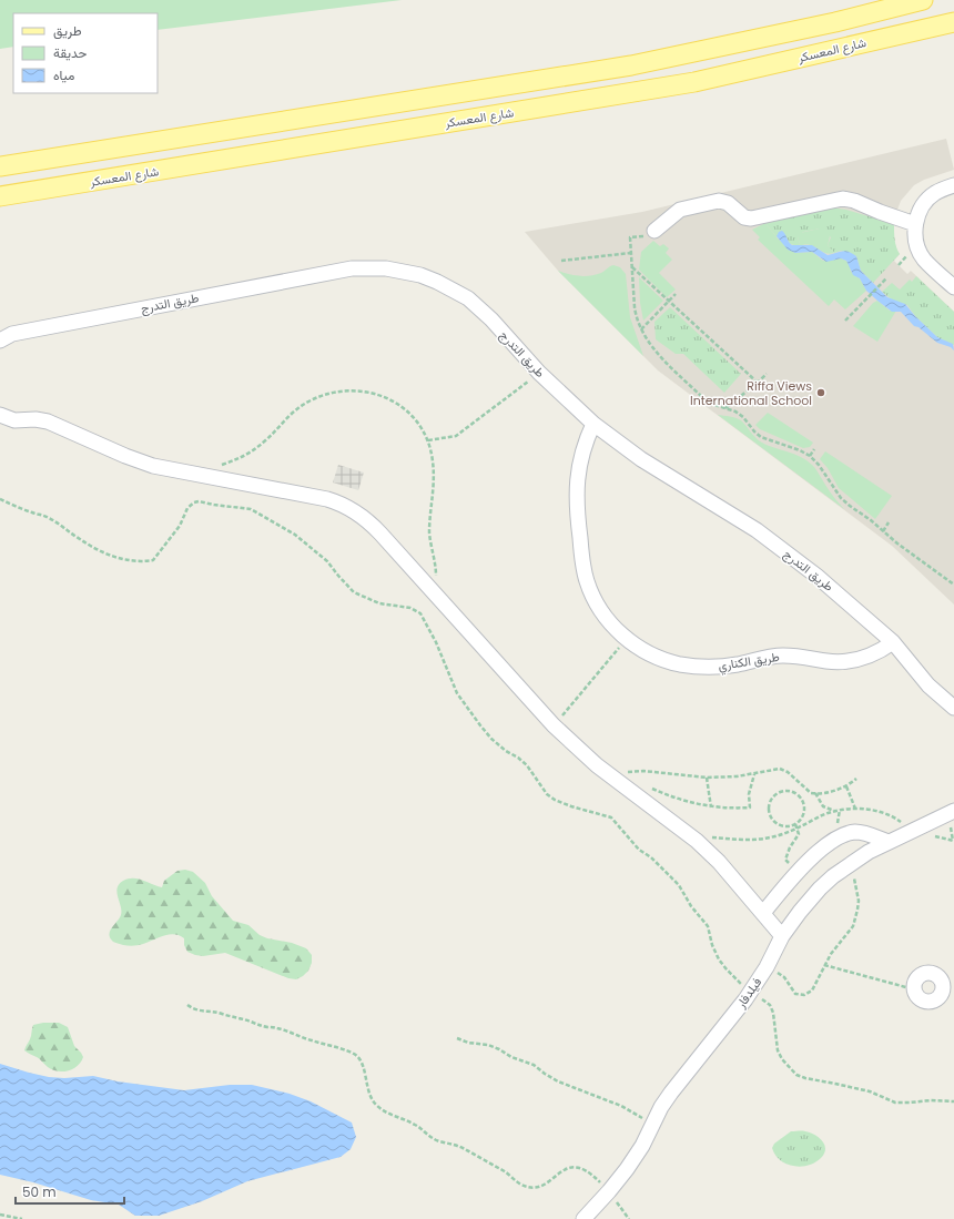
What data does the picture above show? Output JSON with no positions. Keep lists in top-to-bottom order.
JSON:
{
  "streets": {
    "main road": ["شارع المعسكر"],
    "street": ["طريق التدرج", "طريق الكناري", "فيلدفار"]
  },
  "crossings": [
    ["طريق التدرج", "طريق الكناري"]
  ],
  "places": ["Riffa Views International School"],
  "legend": ["طريق", "حديقة", "مياه"],
  "scale_bar": "50 m"
}
